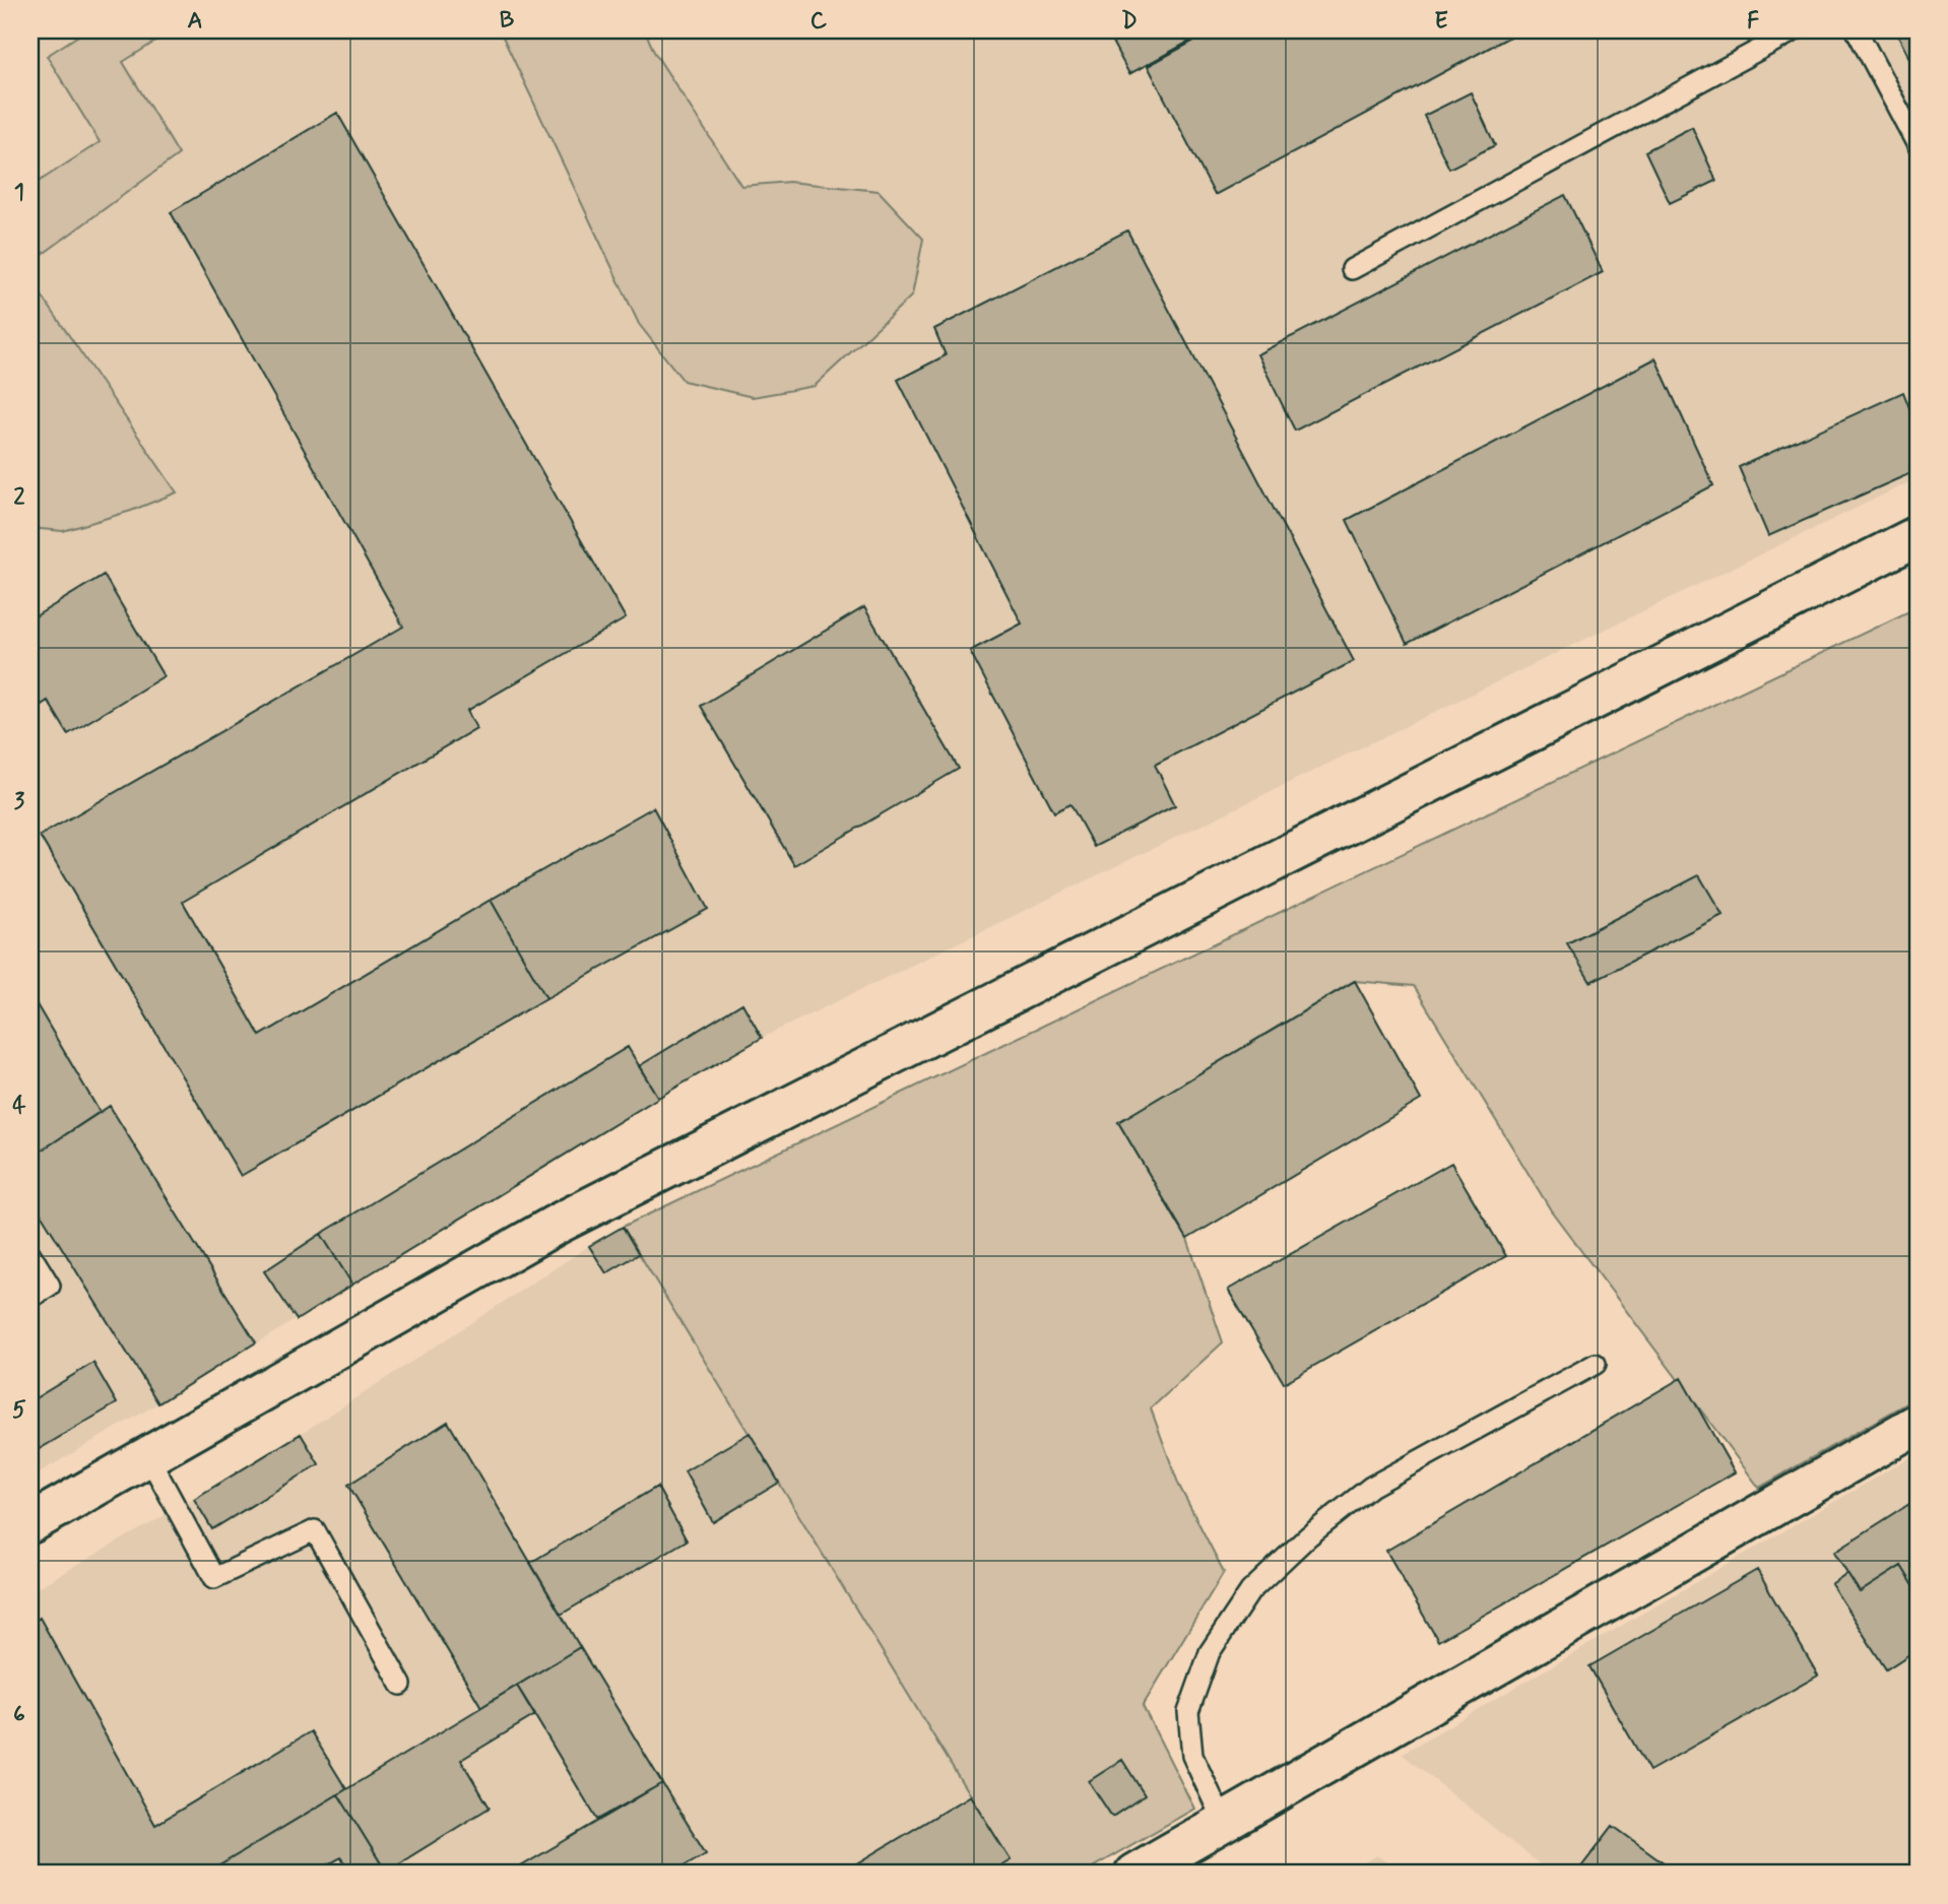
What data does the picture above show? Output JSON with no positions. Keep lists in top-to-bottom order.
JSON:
{
  "grid": {
    "columns": [
      "A",
      "B",
      "C",
      "D",
      "E",
      "F"
    ],
    "rows": [
      "1",
      "2",
      "3",
      "4",
      "5",
      "6"
    ]
  }
}
